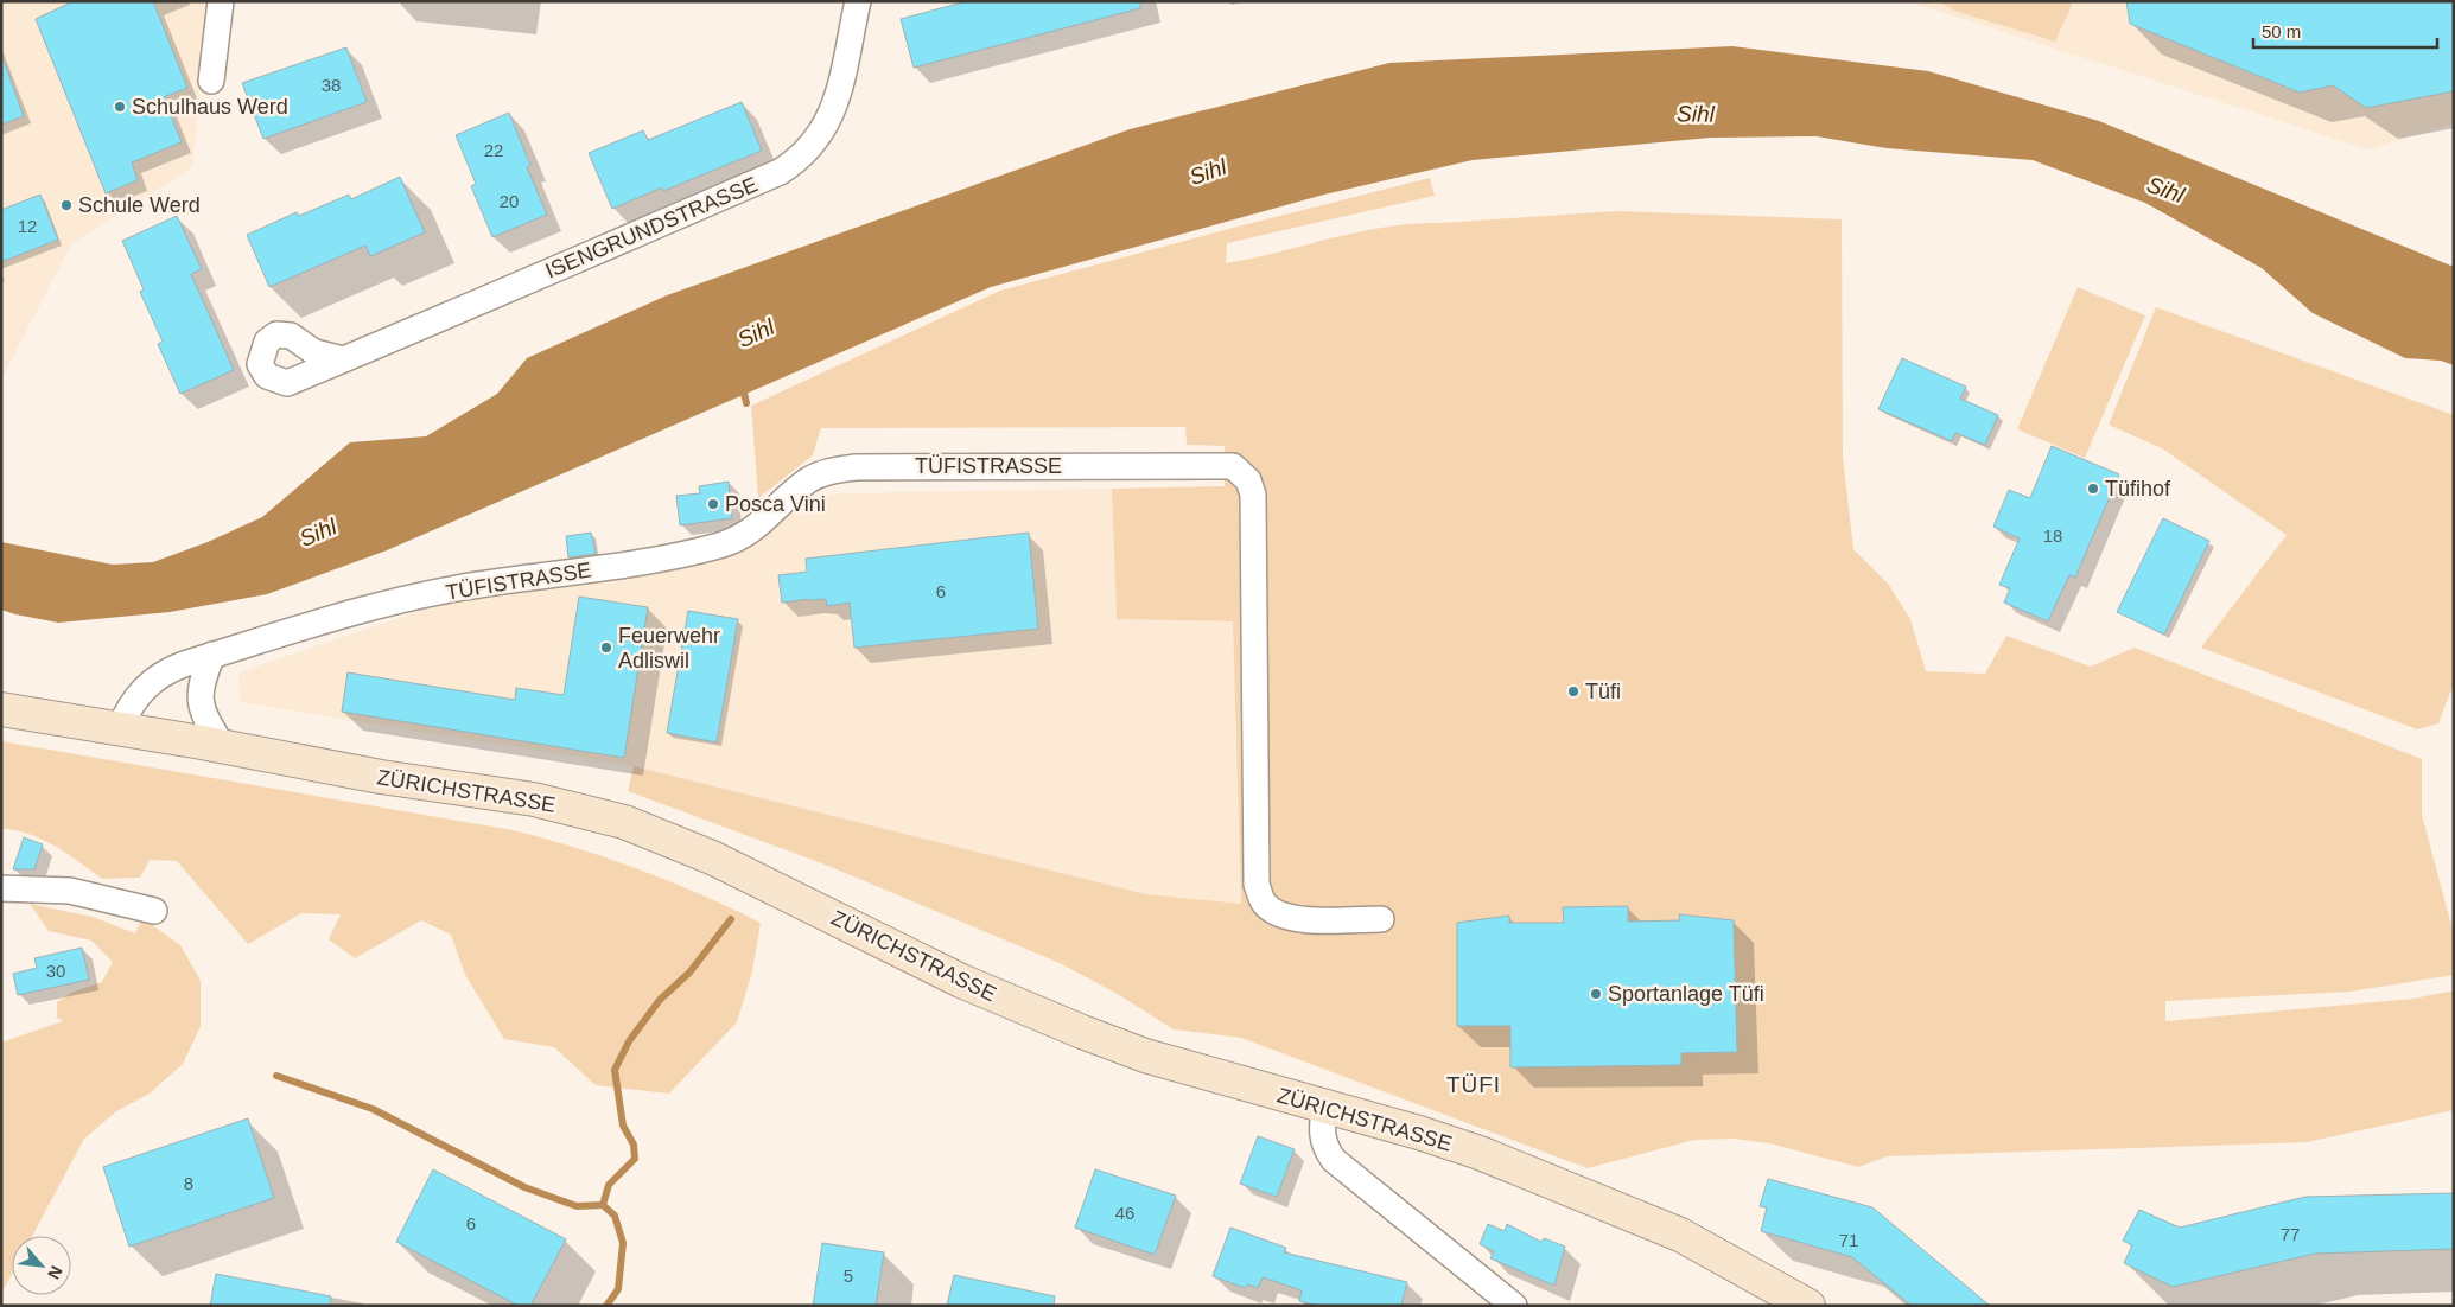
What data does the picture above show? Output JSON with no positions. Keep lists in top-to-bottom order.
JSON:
{
  "streets": {
    "main road": ["ZÜRICHSTRASSE"],
    "street": ["ISENGRUNDSTRASSE", "TÜFISTRASSE"]
  },
  "crossings": [
    ["TÜFISTRASSE", "ZÜRICHSTRASSE"]
  ],
  "districts": ["TÜFI"],
  "water": ["Sihl"],
  "places": [
    "Schulhaus Werd",
    "Schule Werd",
    "Tüfihof",
    "Posca Vini",
    "Feuerwehr Adliswil",
    "Tüfi",
    "Sportanlage Tüfi"
  ],
  "house_numbers": [
    "38",
    "22",
    "20",
    "12",
    "18",
    "6",
    "30",
    "8",
    "46",
    "6",
    "77",
    "71",
    "5"
  ],
  "scale_bar": "50 m",
  "north": "bottom right"
}
